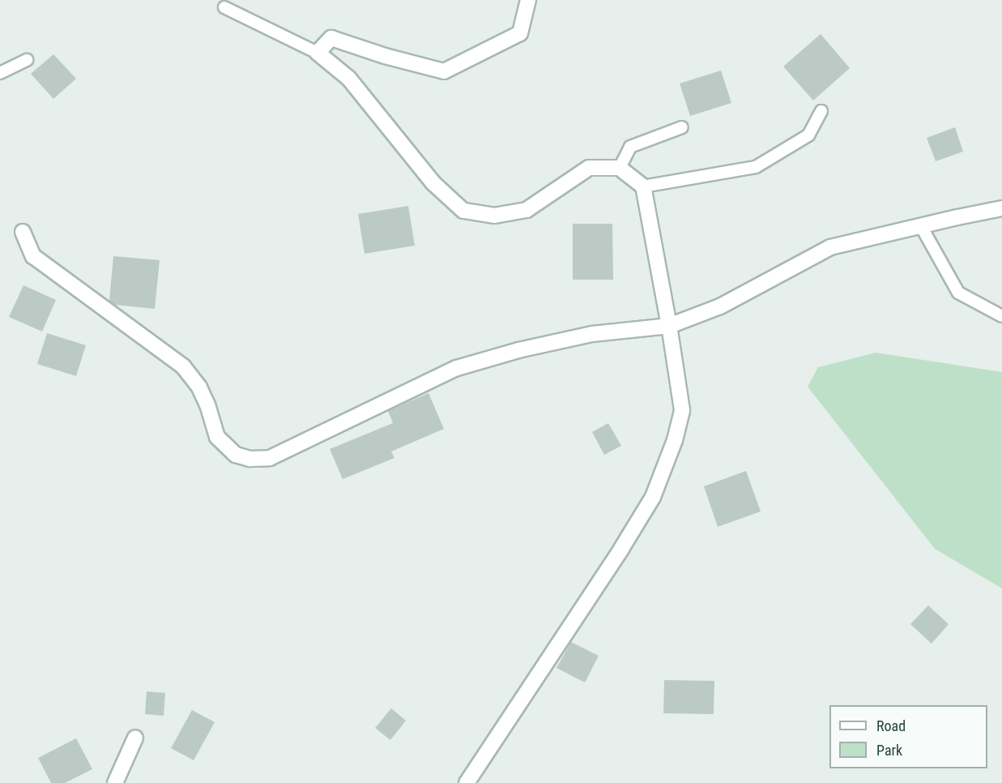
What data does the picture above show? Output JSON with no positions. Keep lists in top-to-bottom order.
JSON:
{
  "legend": ["Road", "Park"]
}
